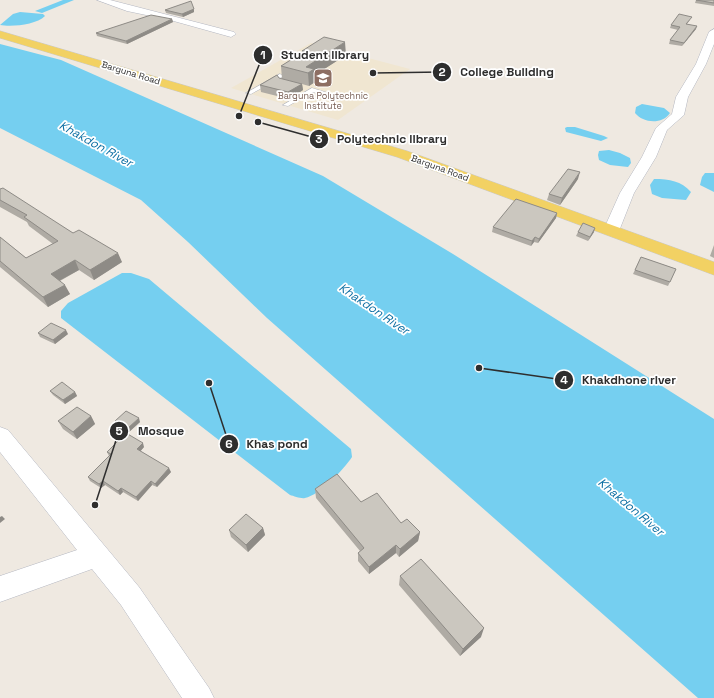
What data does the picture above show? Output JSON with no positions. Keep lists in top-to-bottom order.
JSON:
{
  "streets": {
    "main road": ["Barguna Road"]
  },
  "water": ["Khakdon River"],
  "places": {
    "other": [
      "College Building",
      "Student library",
      "Polytechnic library",
      "Khakdhone river",
      "Khas pond",
      "Mosque"
    ],
    "school or university": ["Barguna Polytechnic Institute"]
  }
}
